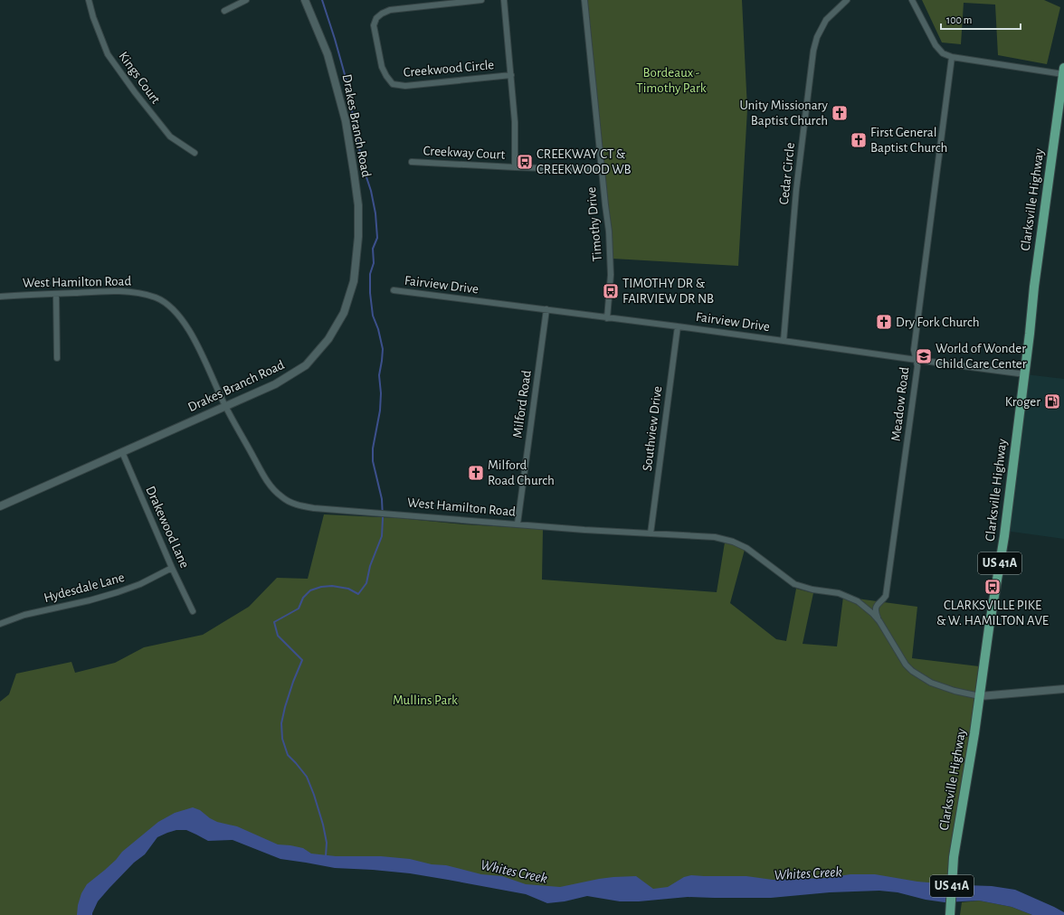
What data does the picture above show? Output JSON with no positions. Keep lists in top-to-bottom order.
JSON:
{
  "streets": {
    "main road": ["Clarksville Highway", "US 41A"],
    "street": [
      "Creekwood Circle",
      "Kings Court",
      "Drakes Branch Road",
      "Creekway Court",
      "Cedar Circle",
      "Timothy Drive",
      "West Hamilton Road",
      "Fairview Drive",
      "Milford Road",
      "Meadow Road",
      "Southview Drive",
      "Drakewood Lane",
      "Hydesdale Lane"
    ]
  },
  "crossings": [
    ["Drakes Branch Road", "West Hamilton Road"],
    ["Drakes Branch Road", "Drakewood Lane"],
    ["Creekway Court", "Timothy Drive"],
    ["Cedar Circle", "Fairview Drive"],
    ["Clarksville Highway", "West Hamilton Road"],
    ["Clarksville Highway", "Fairview Drive"],
    ["Timothy Drive", "Fairview Drive"],
    ["West Hamilton Road", "Milford Road"],
    ["West Hamilton Road", "Meadow Road"],
    ["West Hamilton Road", "Southview Drive"],
    ["Fairview Drive", "Milford Road"],
    ["Fairview Drive", "Meadow Road"],
    ["Fairview Drive", "Southview Drive"],
    ["Drakewood Lane", "Hydesdale Lane"]
  ],
  "water": ["Whites Creek"],
  "parks": ["Bordeaux - Timothy Park", "Mullins Park"],
  "places": {
    "church": [
      "Unity Missionary Baptist Church",
      "First General Baptist Church",
      "Dry Fork Church",
      "Milford Road Church"
    ],
    "bus stop": ["CREEKWAY CT & CREEKWOOD WB", "TIMOTHY DR & FAIRVIEW DR NB", "CLARKSVILLE PIKE & W. HAMILTON AVE"],
    "school or university": ["World of Wonder Child Care Center"],
    "fuel station": ["Kroger"]
  },
  "scale_bar": "100 m"
}
